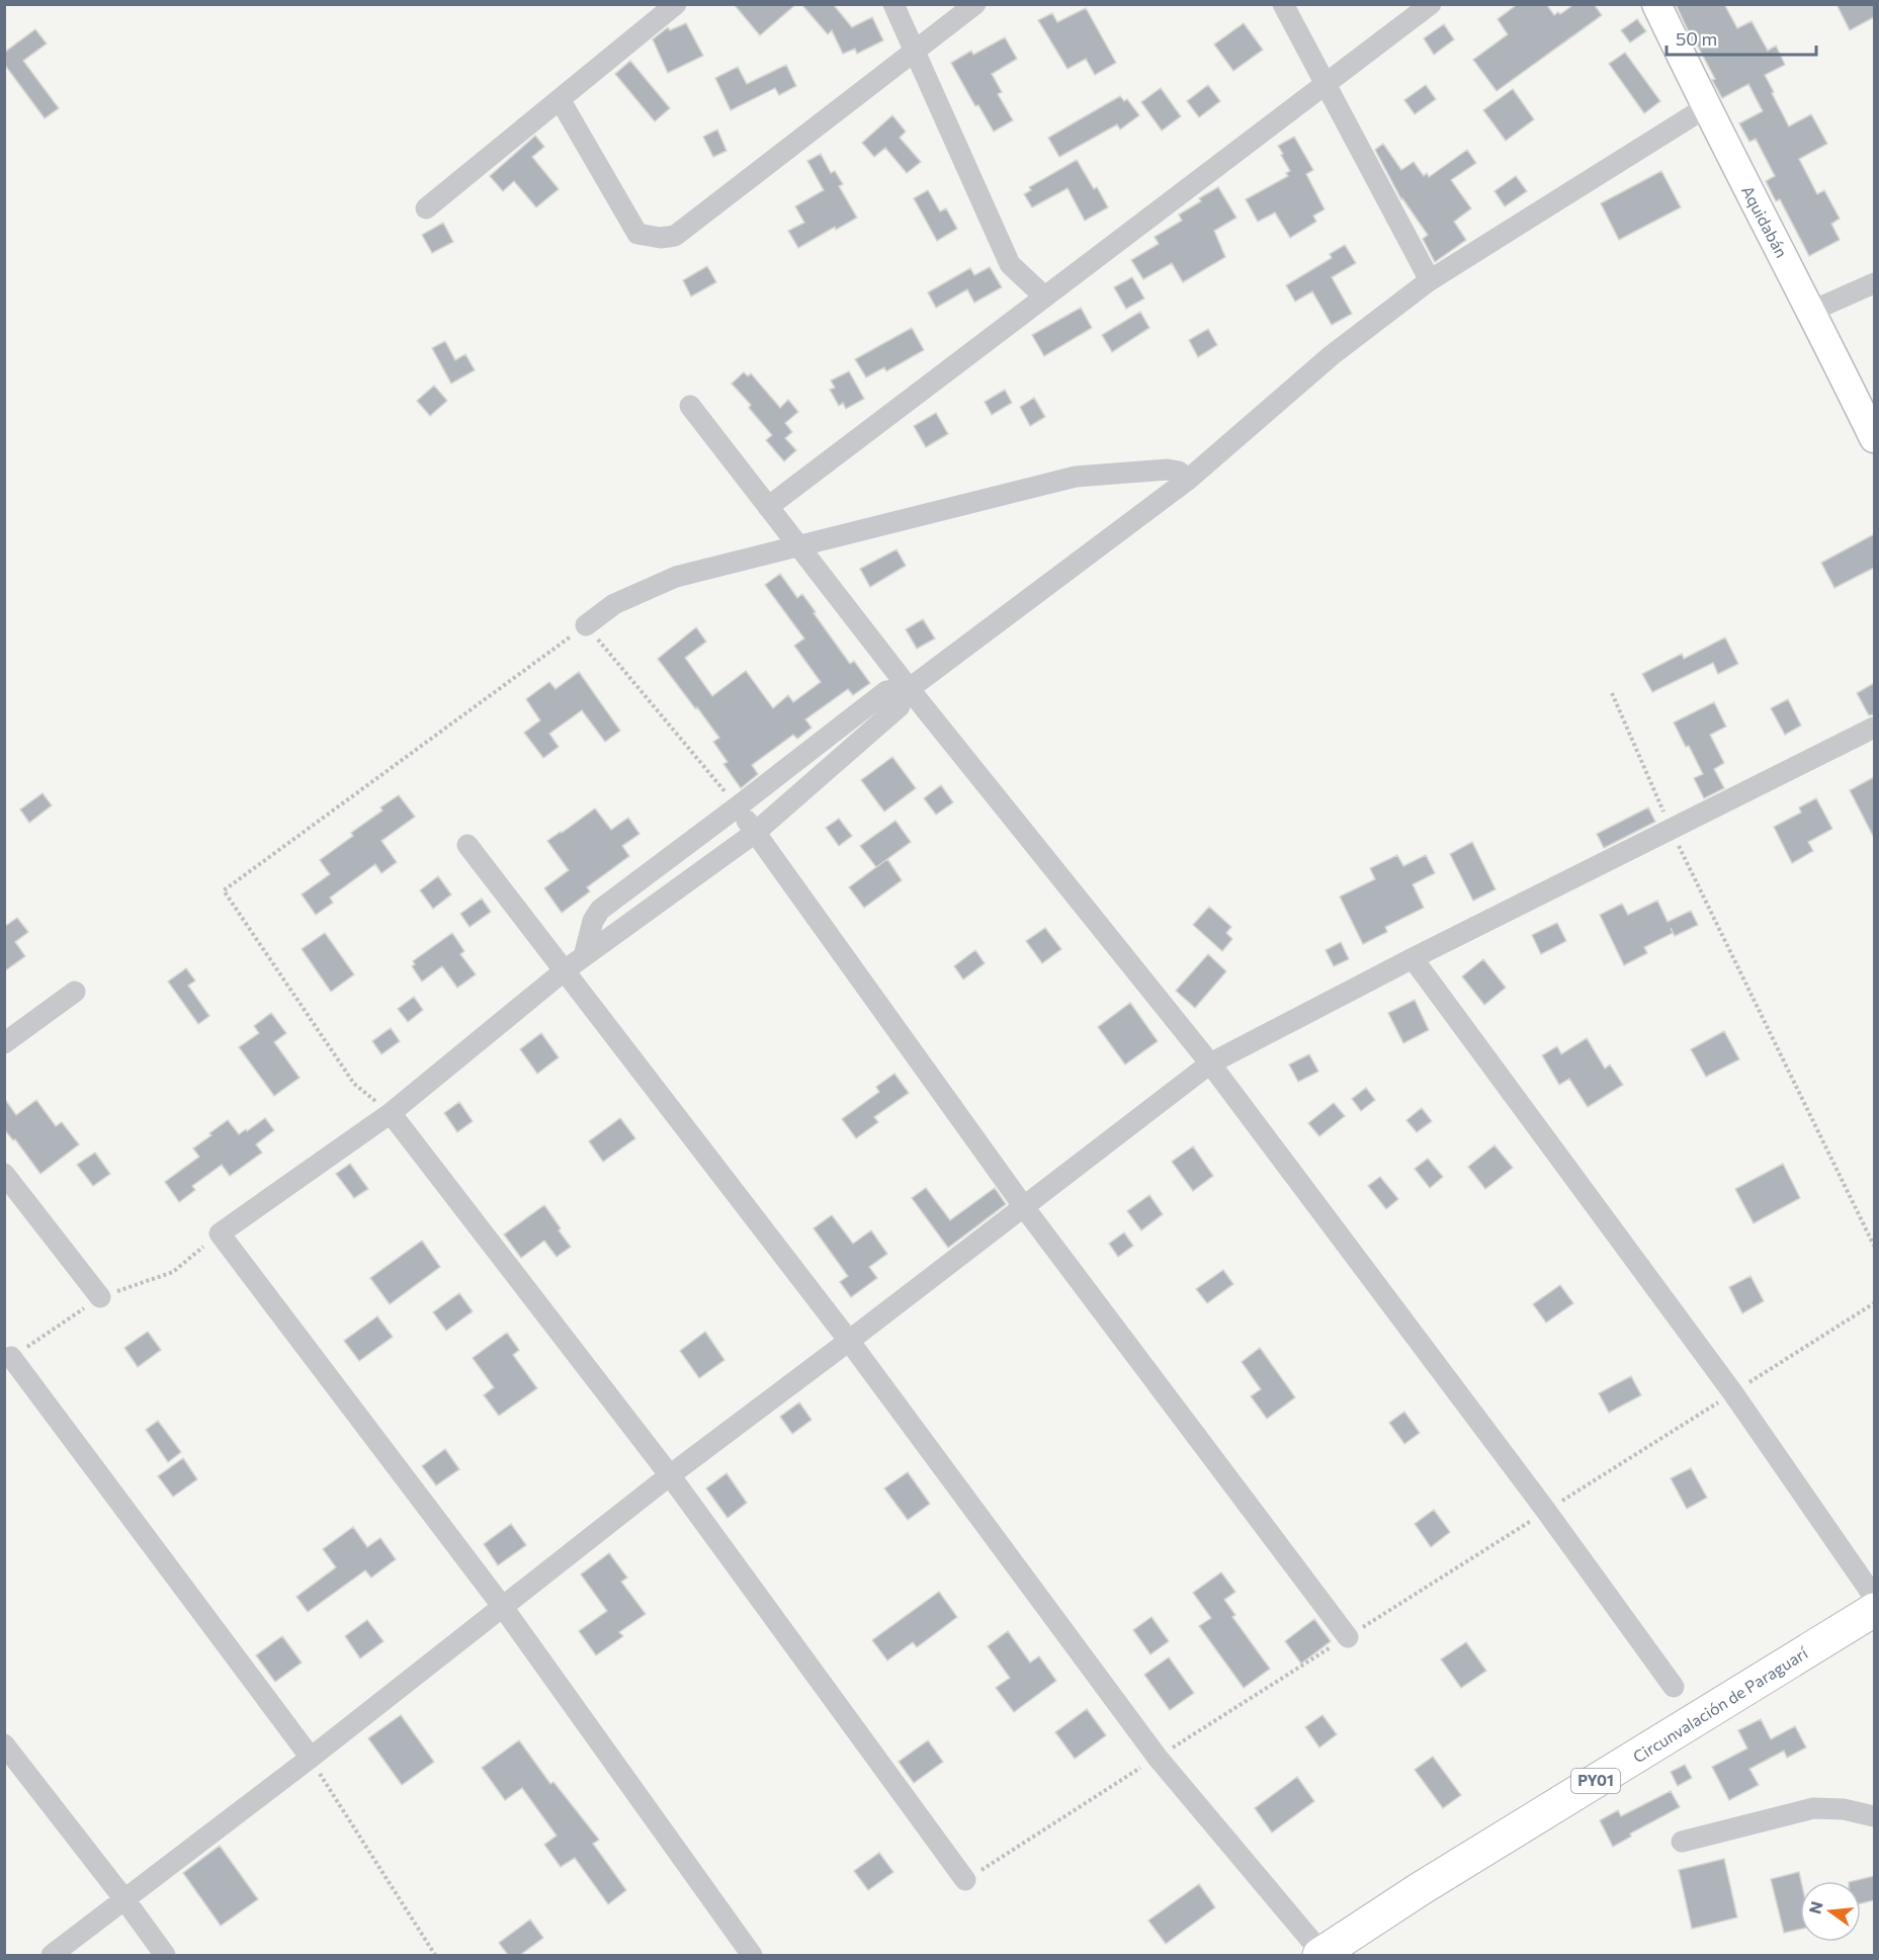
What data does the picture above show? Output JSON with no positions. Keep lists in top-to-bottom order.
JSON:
{
  "streets": {
    "highway": ["Circunvalación de Paraguarí", "PY01"],
    "street": ["Aquidabán"]
  },
  "scale_bar": "50 m",
  "north": "left"
}
